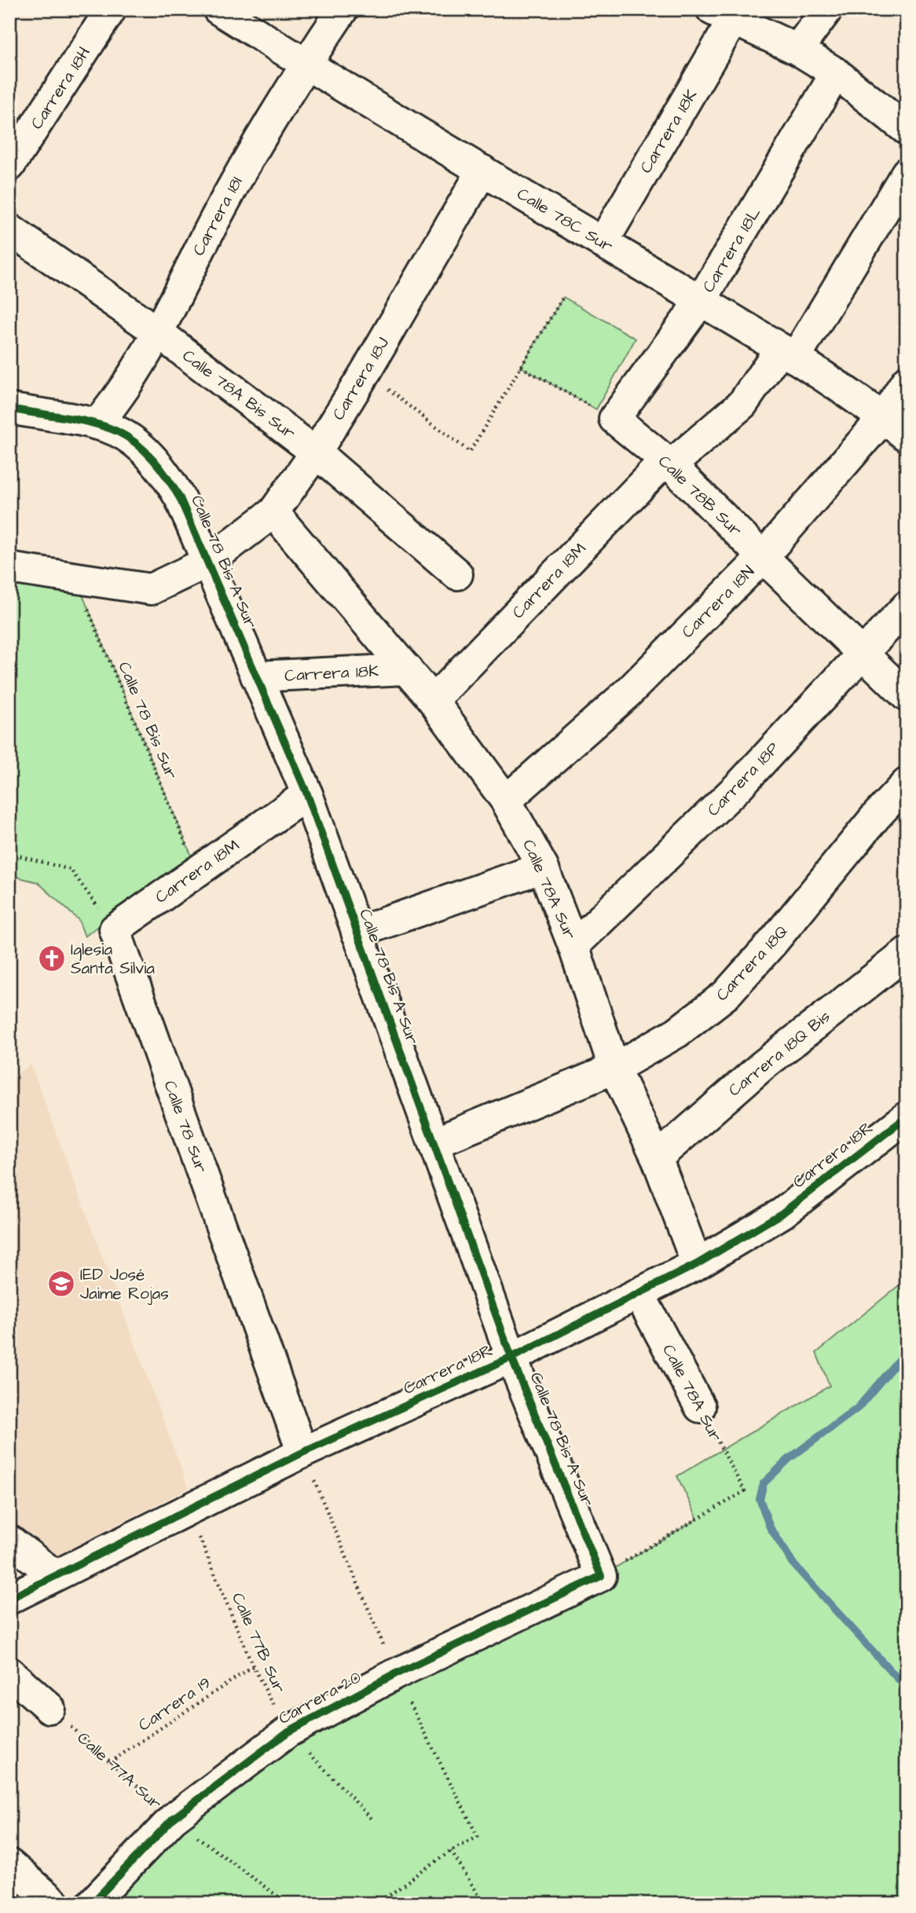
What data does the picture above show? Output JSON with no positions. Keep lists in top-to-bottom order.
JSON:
{
  "streets": {
    "street": [
      "Carrera 18H",
      "Carrera 18K",
      "Carrera 18I",
      "Calle 78C Sur",
      "Carrera 18L",
      "Carrera 18J",
      "Calle 78A Bis Sur",
      "Calle 78B Sur",
      "Calle 78 Bis A Sur",
      "Carrera 18M",
      "Carrera 18N",
      "Carrera 18P",
      "Calle 78A Sur",
      "Carrera 18Q",
      "Carrera 18Q Bis",
      "Calle 78 Sur",
      "Carrera 18R",
      "Carrera 20"
    ],
    "path": [
      "Calle 78 Bis Sur",
      "Calle 77B Sur",
      "Carrera 19",
      "Calle 77A Sur"
    ]
  },
  "crossings": [
    ["Carrera 18K", "Calle 78C Sur"],
    ["Carrera 18K", "Calle 78 Bis A Sur"],
    ["Carrera 18K", "Calle 78A Sur"],
    ["Carrera 18I", "Calle 78C Sur"],
    ["Carrera 18I", "Calle 78A Bis Sur"],
    ["Carrera 18I", "Calle 78 Bis A Sur"],
    ["Calle 78C Sur", "Carrera 18L"],
    ["Calle 78C Sur", "Carrera 18J"],
    ["Calle 78C Sur", "Carrera 18M"],
    ["Calle 78C Sur", "Carrera 18N"],
    ["Carrera 18L", "Calle 78B Sur"],
    ["Carrera 18J", "Calle 78A Bis Sur"],
    ["Carrera 18J", "Calle 78 Bis A Sur"],
    ["Carrera 18J", "Calle 78 Bis Sur"],
    ["Carrera 18J", "Calle 78A Sur"],
    ["Calle 78B Sur", "Carrera 18M"],
    ["Calle 78B Sur", "Carrera 18N"],
    ["Calle 78B Sur", "Carrera 18P"],
    ["Calle 78 Bis A Sur", "Carrera 18M"],
    ["Calle 78 Bis A Sur", "Calle 78A Sur"],
    ["Calle 78 Bis A Sur", "Carrera 18Q"],
    ["Calle 78 Bis A Sur", "Carrera 18R"],
    ["Calle 78 Bis A Sur", "Carrera 20"],
    ["Carrera 18M", "Calle 78 Bis Sur"],
    ["Carrera 18M", "Calle 78A Sur"],
    ["Carrera 18M", "Calle 78 Sur"],
    ["Carrera 18N", "Calle 78A Sur"],
    ["Carrera 18P", "Calle 78A Sur"],
    ["Calle 78A Sur", "Carrera 18Q"],
    ["Calle 78A Sur", "Carrera 18Q Bis"],
    ["Calle 78A Sur", "Carrera 18R"],
    ["Calle 78A Sur", "Carrera 20"],
    ["Calle 78 Sur", "Carrera 18R"],
    ["Carrera 18R", "Calle 77B Sur"],
    ["Calle 77B Sur", "Carrera 20"],
    ["Calle 77B Sur", "Carrera 19"],
    ["Carrera 20", "Calle 77A Sur"],
    ["Carrera 19", "Calle 77A Sur"]
  ],
  "places": {
    "church": ["Iglesia Santa Silvia"],
    "school or university": ["IED José Jaime Rojas"]
  }
}
